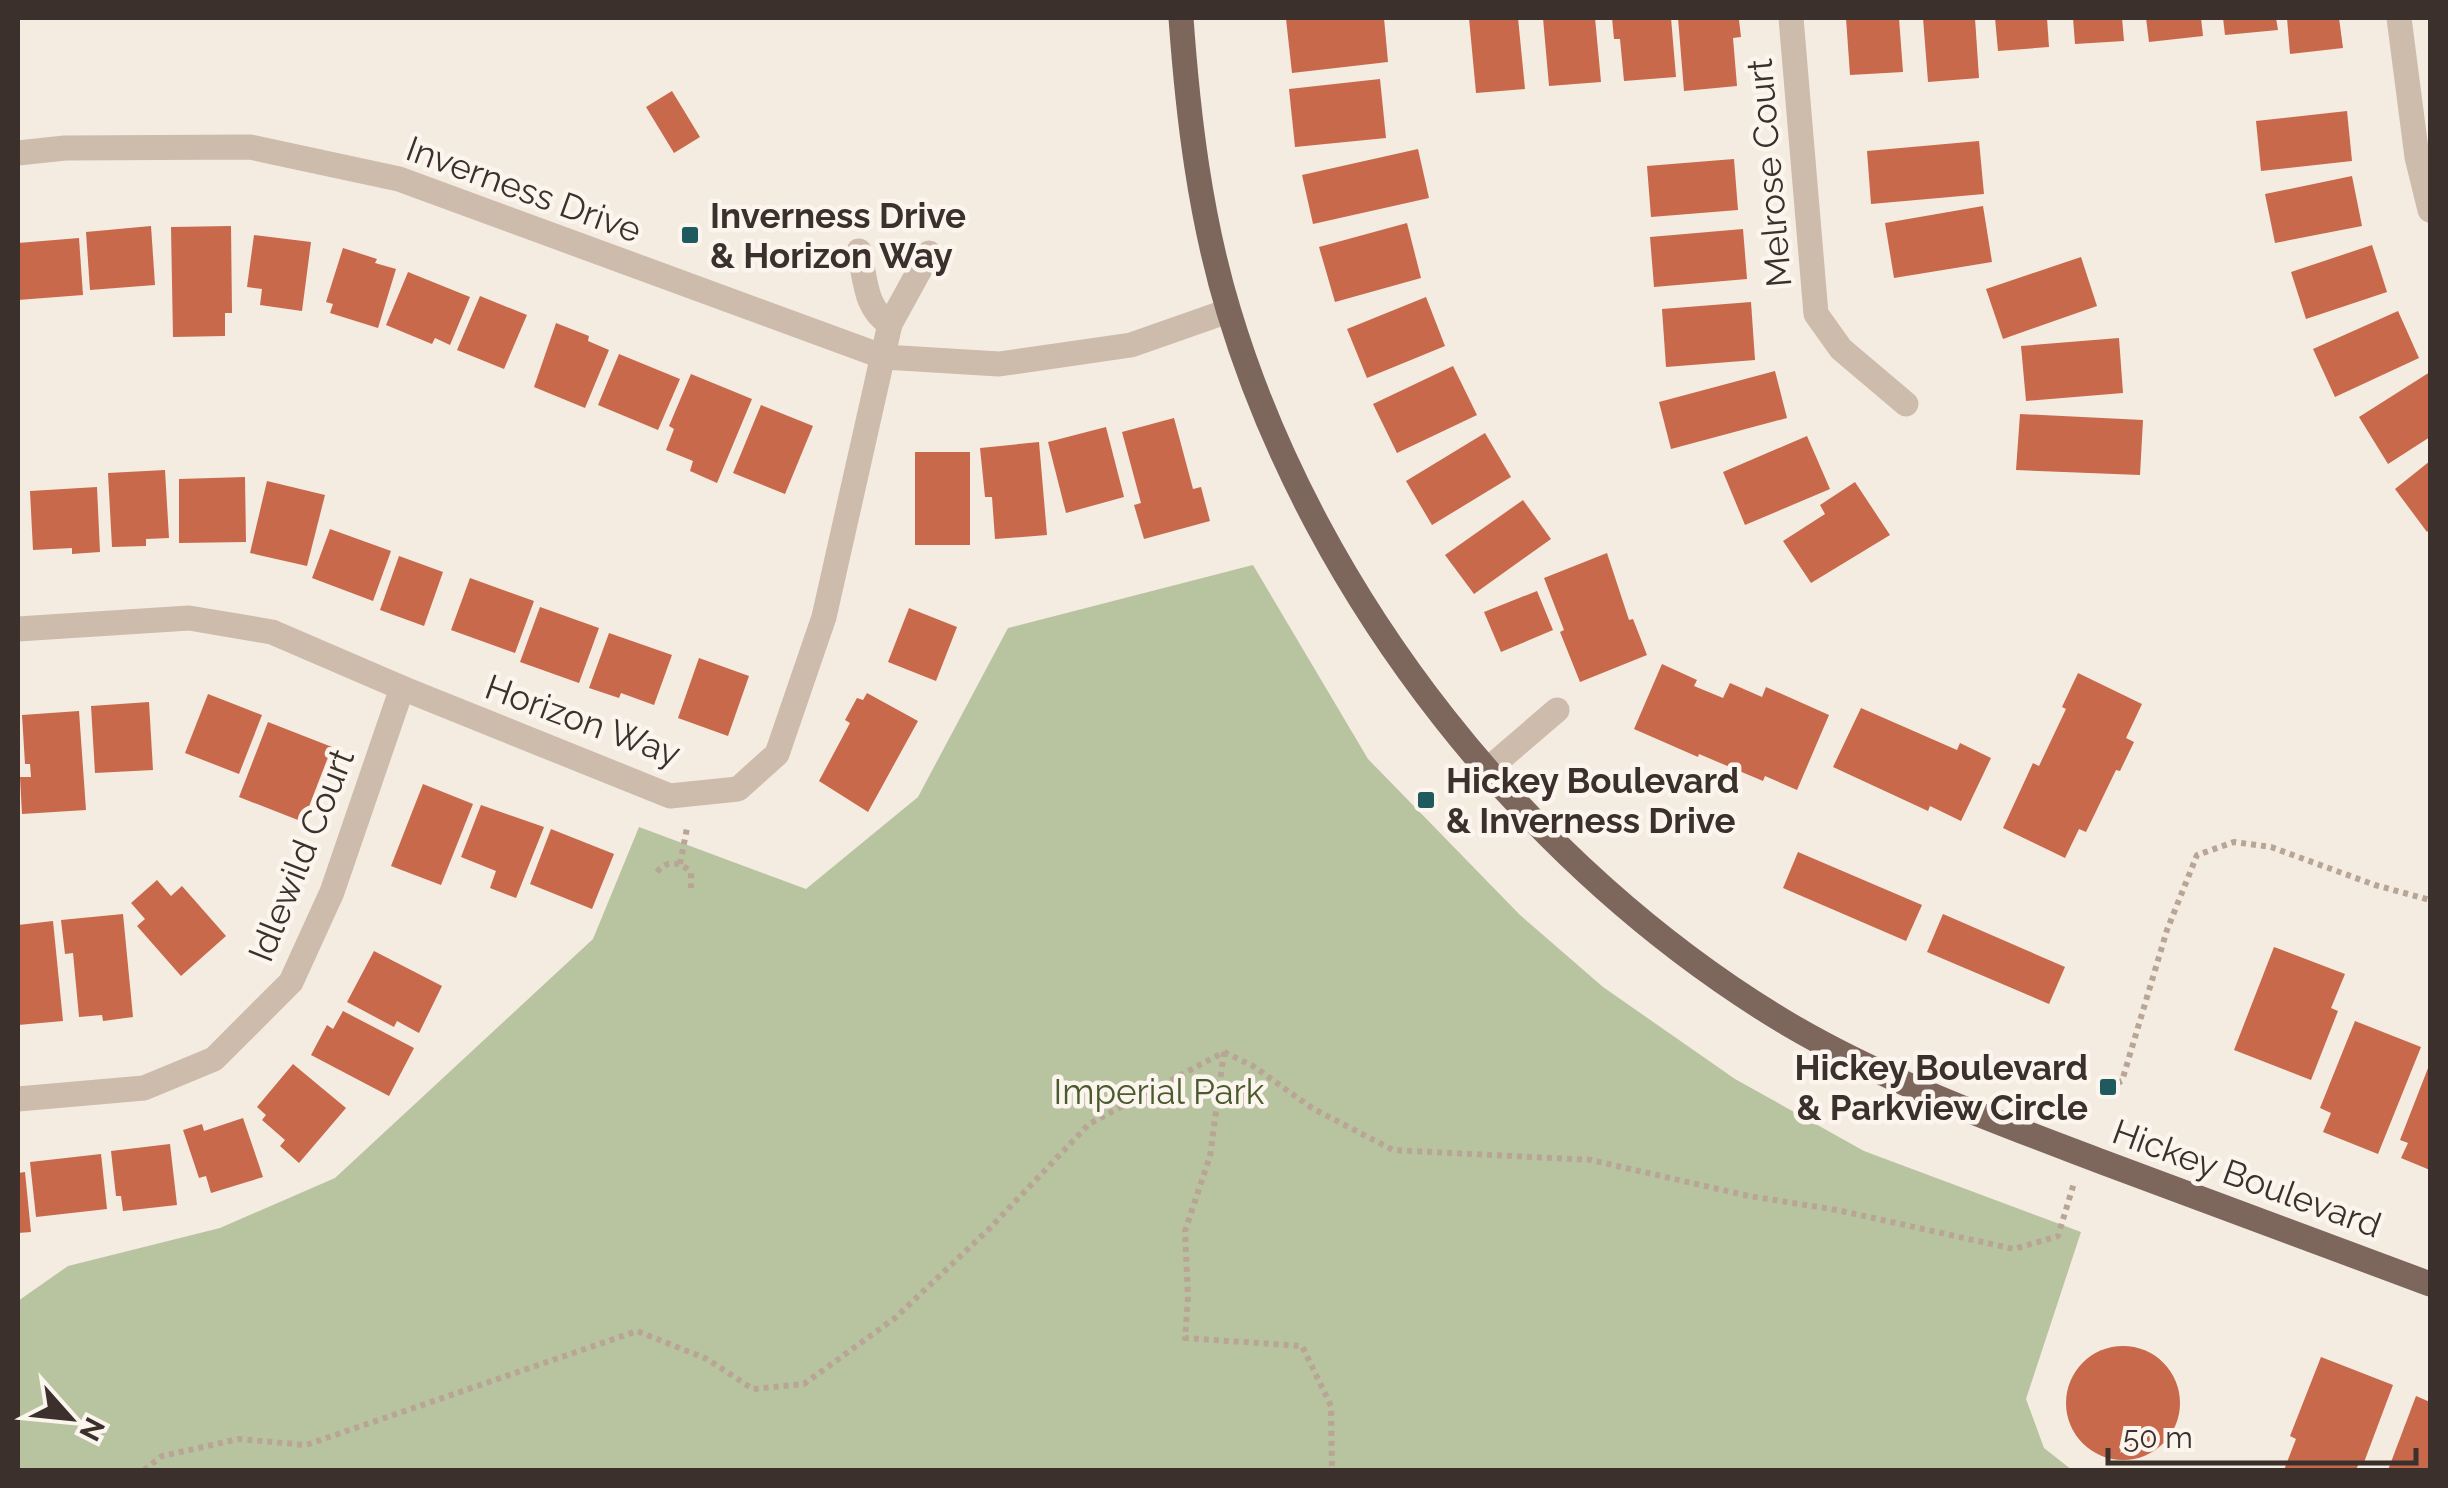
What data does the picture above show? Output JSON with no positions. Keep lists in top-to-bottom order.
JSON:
{
  "streets": {
    "main road": ["Hickey Boulevard"],
    "street": [
      "Melrose Court",
      "Inverness Drive",
      "Horizon Way",
      "Idlewild Court"
    ]
  },
  "crossings": [
    ["Inverness Drive", "Horizon Way"],
    ["Inverness Drive", "Hickey Boulevard"],
    ["Horizon Way", "Idlewild Court"]
  ],
  "parks": ["Imperial Park"],
  "places": {
    "transit": ["Inverness Drive & Horizon Way", "Hickey Boulevard & Inverness Drive", "Hickey Boulevard & Parkview Circle"]
  },
  "scale_bar": "50 m",
  "north": "bottom right"
}
